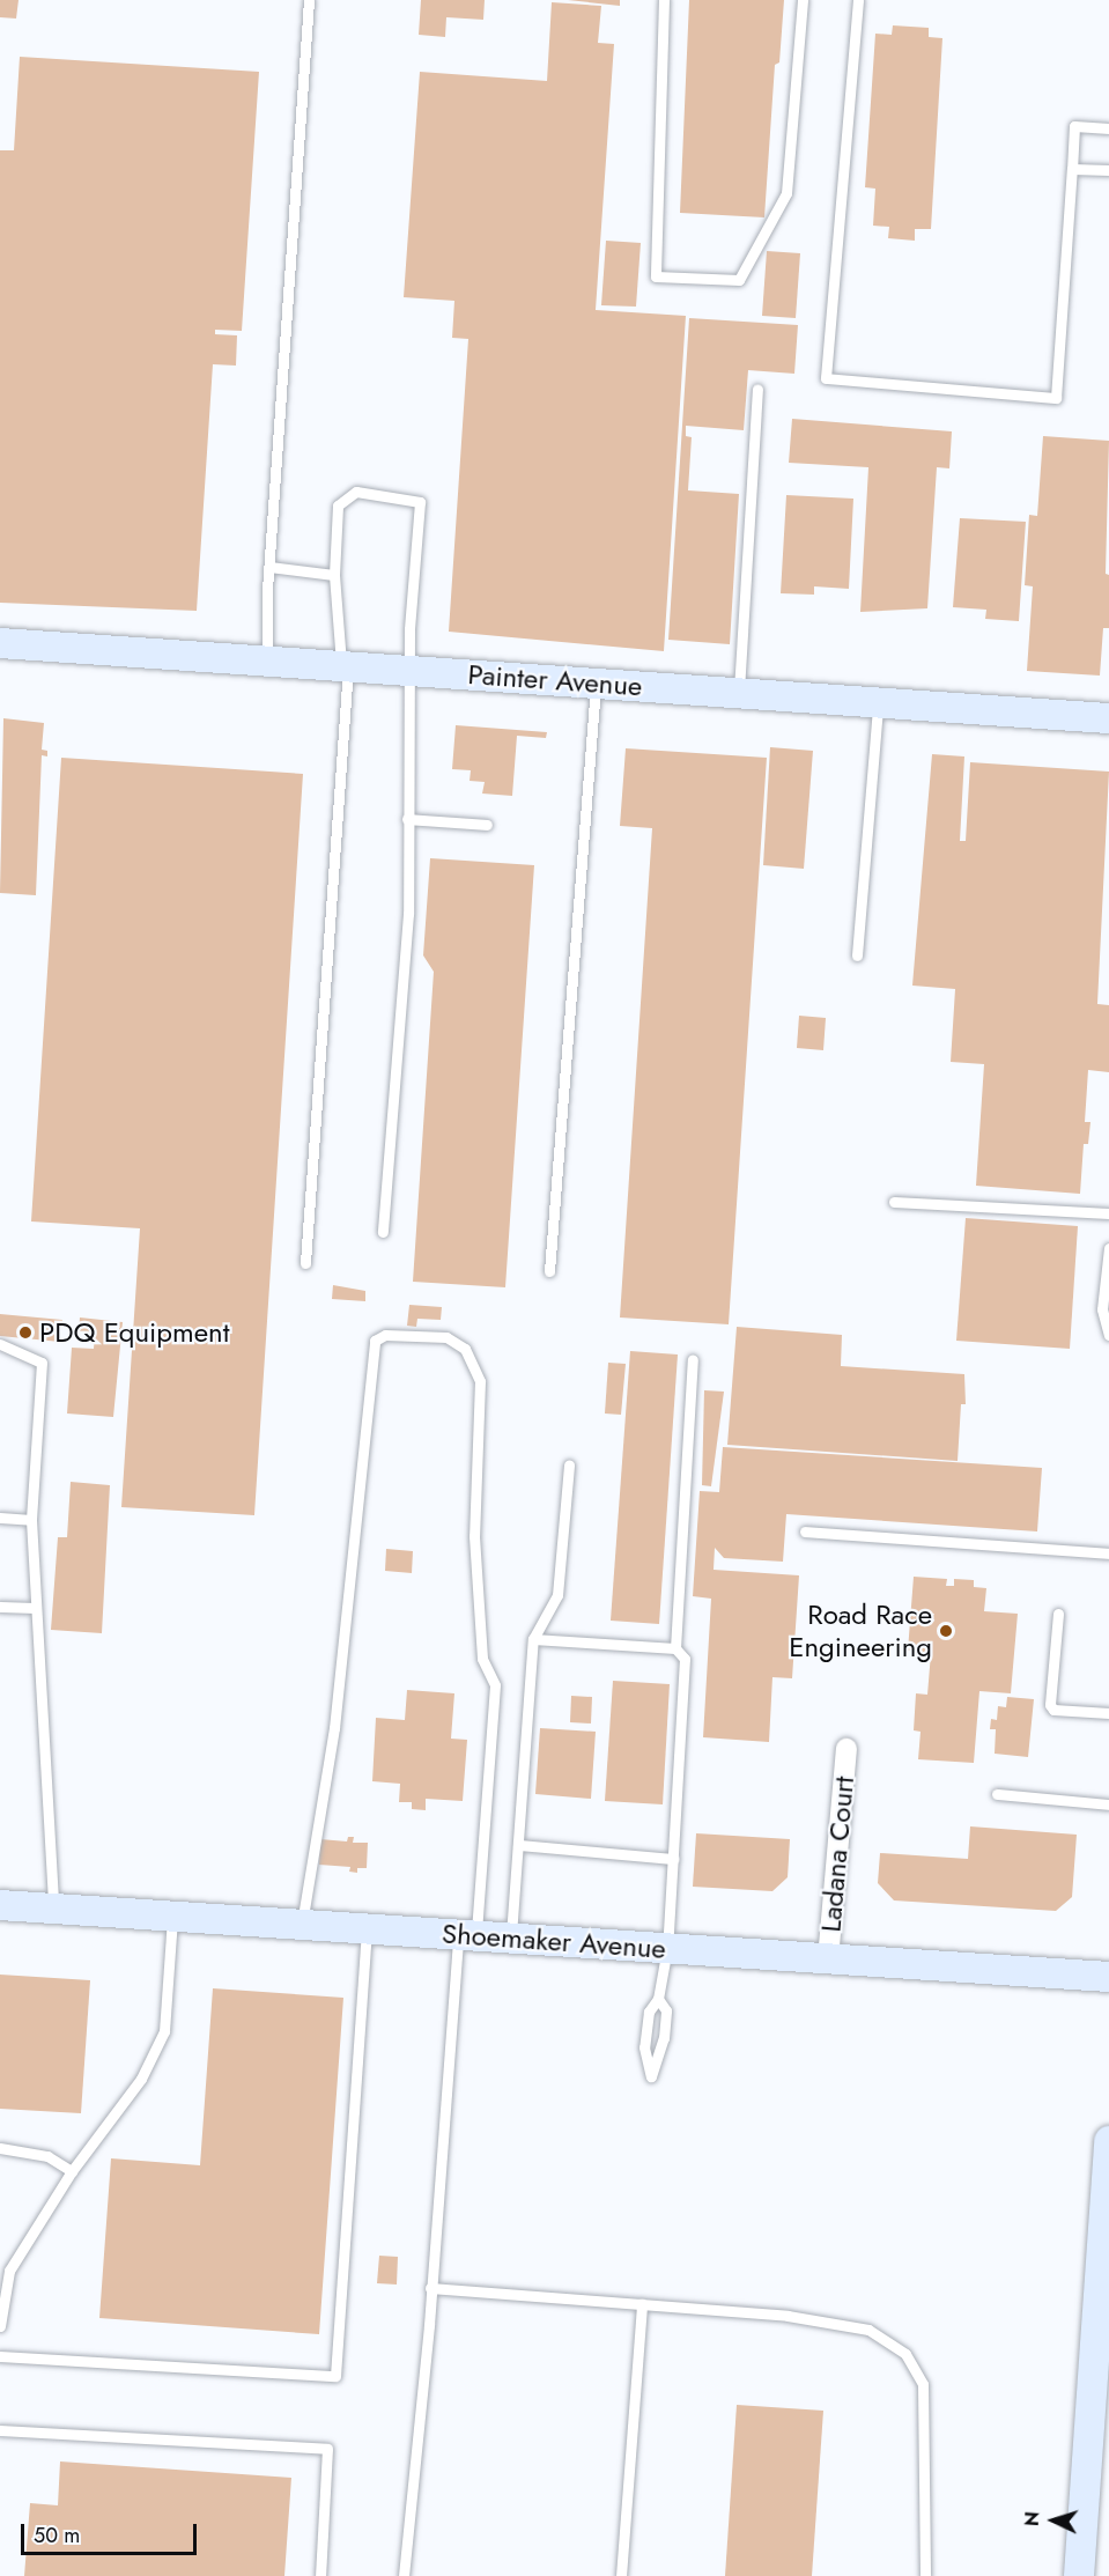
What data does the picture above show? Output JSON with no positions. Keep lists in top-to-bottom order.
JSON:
{
  "streets": {
    "street": ["Painter Avenue", "Ladana Court", "Shoemaker Avenue"]
  },
  "crossings": [
    ["Ladana Court", "Shoemaker Avenue"]
  ],
  "places": ["PDQ Equipment", "Road Race Engineering"],
  "scale_bar": "50 m",
  "north": "left"
}
